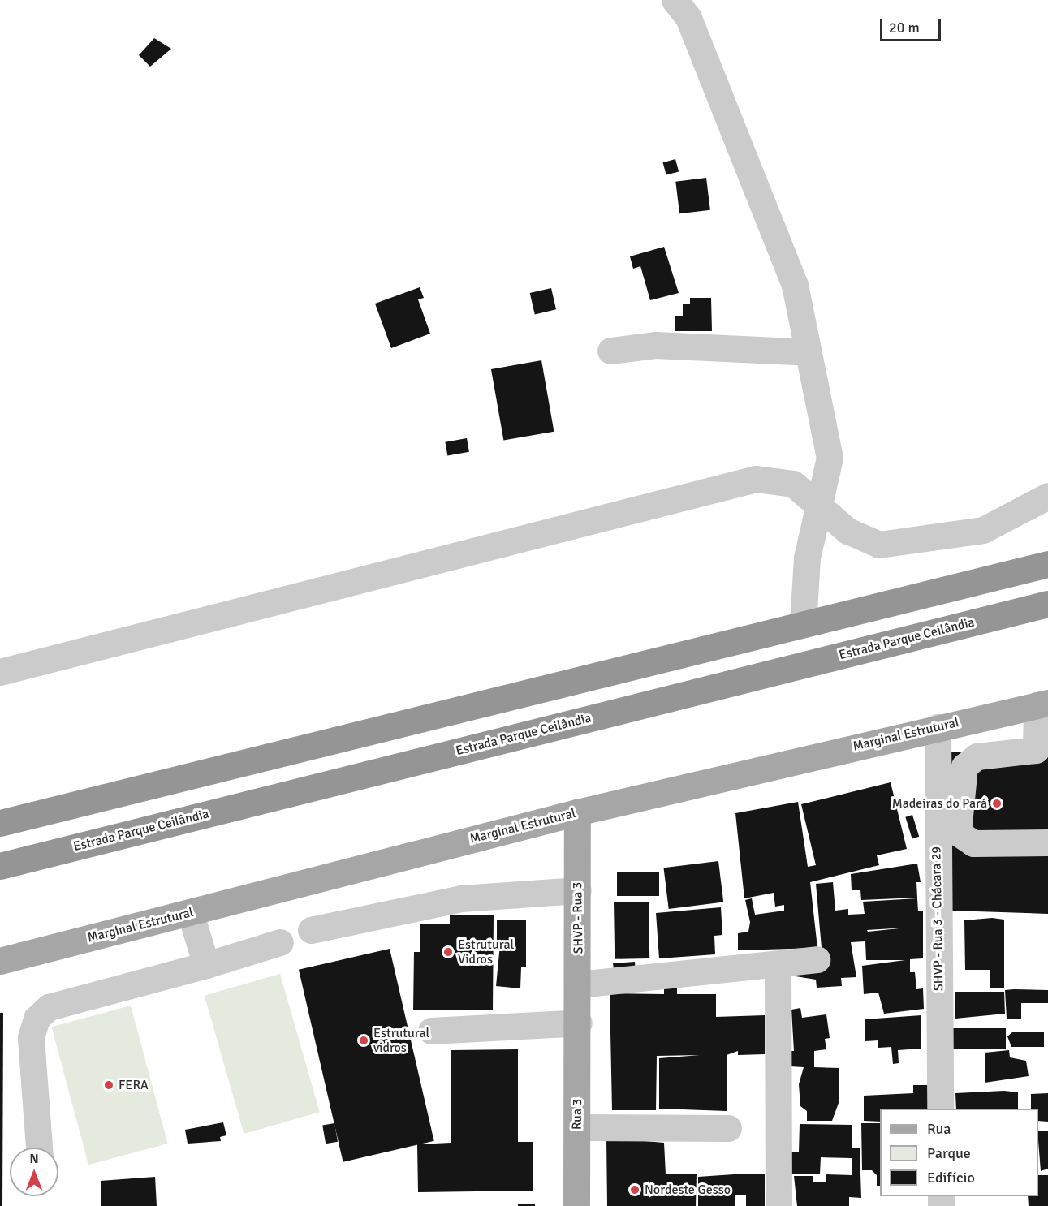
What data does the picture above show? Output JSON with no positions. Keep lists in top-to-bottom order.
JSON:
{
  "streets": {
    "highway": ["Estrada Parque Ceilândia"],
    "main road": ["Marginal Estrutural", "SHVP - Rua 3", "Rua 3"],
    "street": ["SHVP - Rua 3 - Chácara 29"]
  },
  "crossings": [
    ["Marginal Estrutural", "SHVP - Rua 3"],
    ["Marginal Estrutural", "SHVP - Rua 3 - Chácara 29"],
    ["SHVP - Rua 3", "Rua 3"]
  ],
  "places": [
    "Madeiras do Pará",
    "Estrutural Vidros",
    "Estrutural vidros",
    "FERA",
    "Nordeste Gesso"
  ],
  "legend": ["Rua", "Parque", "Edifício"],
  "scale_bar": "20 m",
  "north": "top"
}
